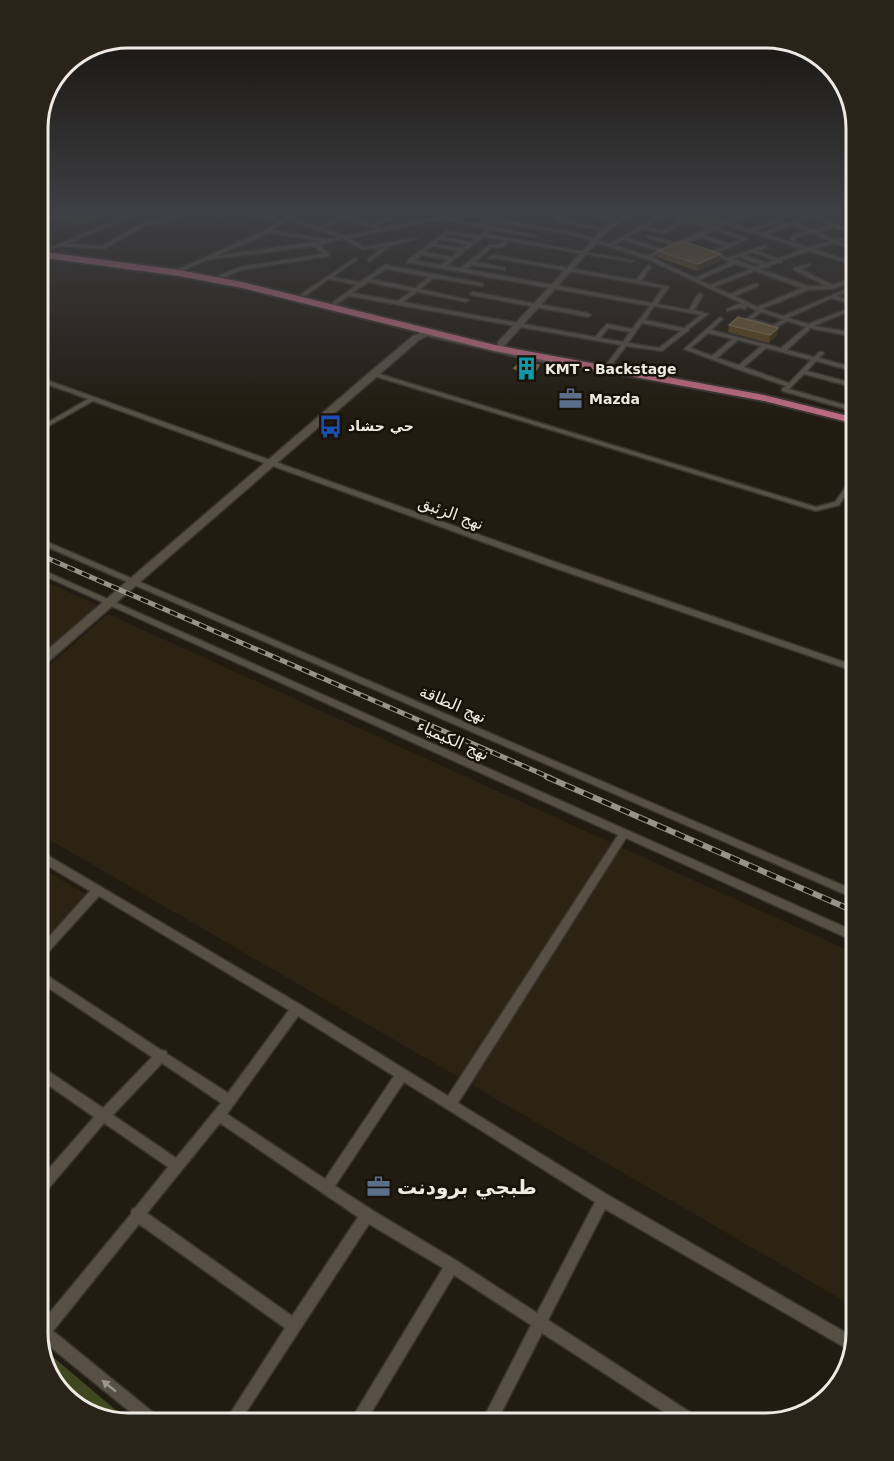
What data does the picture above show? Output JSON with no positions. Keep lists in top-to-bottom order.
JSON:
{
  "streets": {
    "street": ["نهج الزئبق", "نهج الطاقة", "نهج الكيمياء"]
  },
  "places": {
    "building": ["KMT - Backstage"],
    "office": ["Mazda", "طبجي برودنت"],
    "bus stop": ["حي حشاد"]
  }
}
